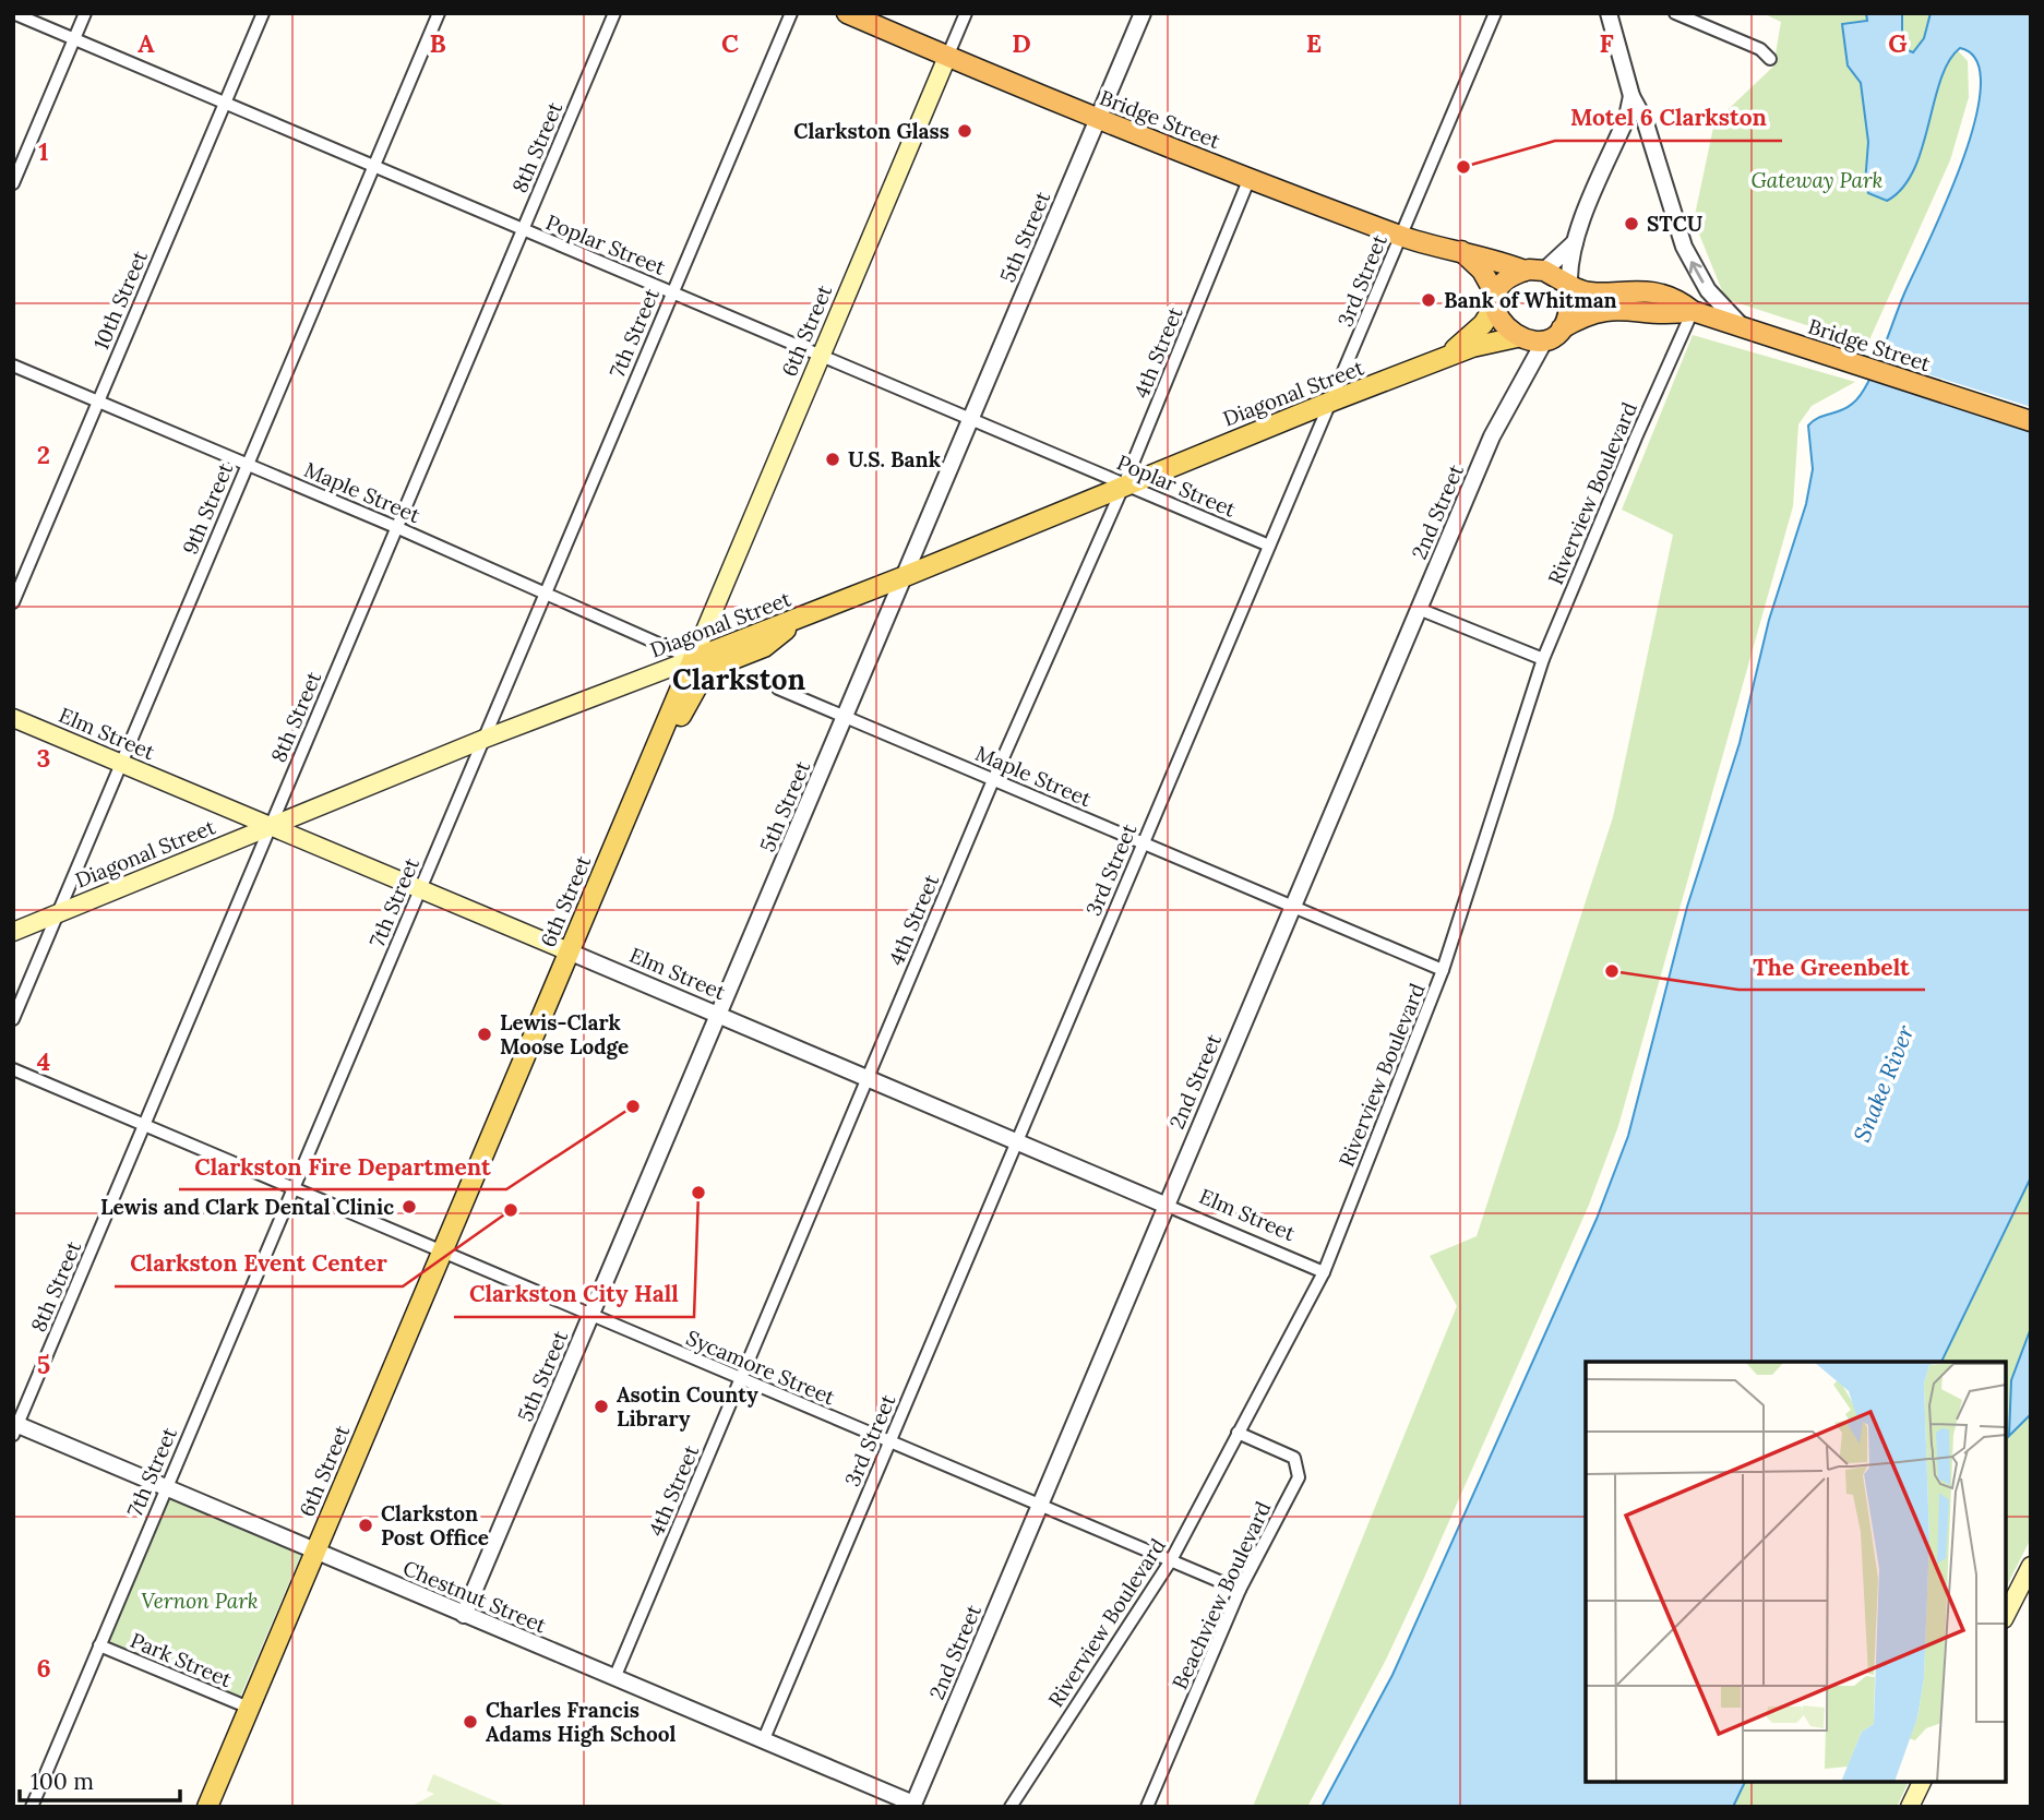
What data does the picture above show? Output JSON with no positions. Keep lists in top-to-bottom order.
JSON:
{
  "streets": {
    "highway": ["Bridge Street"],
    "main road": ["6th Street", "Diagonal Street", "Elm Street"],
    "street": [
      "8th Street",
      "5th Street",
      "Poplar Street",
      "3rd Street",
      "10th Street",
      "7th Street",
      "4th Street",
      "Maple Street",
      "Riverview Boulevard",
      "9th Street",
      "2nd Street",
      "Sycamore Street",
      "Beachview Boulevard",
      "Chestnut Street",
      "Park Street"
    ]
  },
  "crossings": [
    ["Bridge Street", "5th Street"],
    ["Bridge Street", "3rd Street"],
    ["Bridge Street", "6th Street"],
    ["Bridge Street", "4th Street"],
    ["Bridge Street", "Diagonal Street"],
    ["Bridge Street", "Riverview Boulevard"],
    ["Bridge Street", "2nd Street"],
    ["8th Street", "Poplar Street"],
    ["8th Street", "Diagonal Street"],
    ["8th Street", "Maple Street"],
    ["8th Street", "Elm Street"],
    ["8th Street", "Sycamore Street"],
    ["8th Street", "Chestnut Street"],
    ["5th Street", "Poplar Street"],
    ["5th Street", "Diagonal Street"],
    ["5th Street", "Maple Street"],
    ["5th Street", "Elm Street"],
    ["5th Street", "Sycamore Street"],
    ["5th Street", "Chestnut Street"],
    ["Poplar Street", "3rd Street"],
    ["Poplar Street", "10th Street"],
    ["Poplar Street", "6th Street"],
    ["Poplar Street", "7th Street"],
    ["Poplar Street", "4th Street"],
    ["Poplar Street", "Diagonal Street"],
    ["Poplar Street", "9th Street"],
    ["3rd Street", "Diagonal Street"],
    ["3rd Street", "Maple Street"],
    ["3rd Street", "Elm Street"],
    ["3rd Street", "Sycamore Street"],
    ["3rd Street", "Chestnut Street"],
    ["10th Street", "Maple Street"],
    ["6th Street", "Diagonal Street"],
    ["6th Street", "Maple Street"],
    ["6th Street", "Elm Street"],
    ["6th Street", "Sycamore Street"],
    ["6th Street", "Chestnut Street"],
    ["6th Street", "Park Street"],
    ["7th Street", "Diagonal Street"],
    ["7th Street", "Maple Street"],
    ["7th Street", "Elm Street"],
    ["7th Street", "Sycamore Street"],
    ["7th Street", "Chestnut Street"],
    ["7th Street", "Park Street"],
    ["4th Street", "Diagonal Street"],
    ["4th Street", "Maple Street"],
    ["4th Street", "Elm Street"],
    ["4th Street", "Sycamore Street"],
    ["4th Street", "Chestnut Street"],
    ["Diagonal Street", "Maple Street"],
    ["Diagonal Street", "9th Street"],
    ["Diagonal Street", "2nd Street"],
    ["Diagonal Street", "Elm Street"],
    ["Maple Street", "Riverview Boulevard"],
    ["Maple Street", "9th Street"],
    ["Maple Street", "2nd Street"],
    ["Riverview Boulevard", "Elm Street"],
    ["Riverview Boulevard", "Sycamore Street"],
    ["Riverview Boulevard", "Beachview Boulevard"],
    ["9th Street", "Elm Street"],
    ["2nd Street", "Elm Street"],
    ["2nd Street", "Sycamore Street"],
    ["2nd Street", "Chestnut Street"],
    ["Sycamore Street", "Beachview Boulevard"]
  ],
  "districts": ["Clarkston"],
  "water": ["Snake River"],
  "parks": ["Gateway Park", "Vernon Park"],
  "places": [
    "Clarkston Glass",
    "Motel 6 Clarkston",
    "STCU",
    "Bank of Whitman",
    "U.S. Bank",
    "The Greenbelt",
    "Lewis-Clark Moose Lodge",
    "Clarkston Fire Department",
    "Clarkston City Hall",
    "Lewis and Clark Dental Clinic",
    "Clarkston Event Center",
    "Asotin County Library",
    "Clarkston Post Office",
    "Charles Francis Adams High School"
  ],
  "scale_bar": "100 m",
  "grid": {
    "columns": [
      "A",
      "B",
      "C",
      "D",
      "E",
      "F",
      "G"
    ],
    "rows": [
      "1",
      "2",
      "3",
      "4",
      "5",
      "6"
    ]
  }
}
